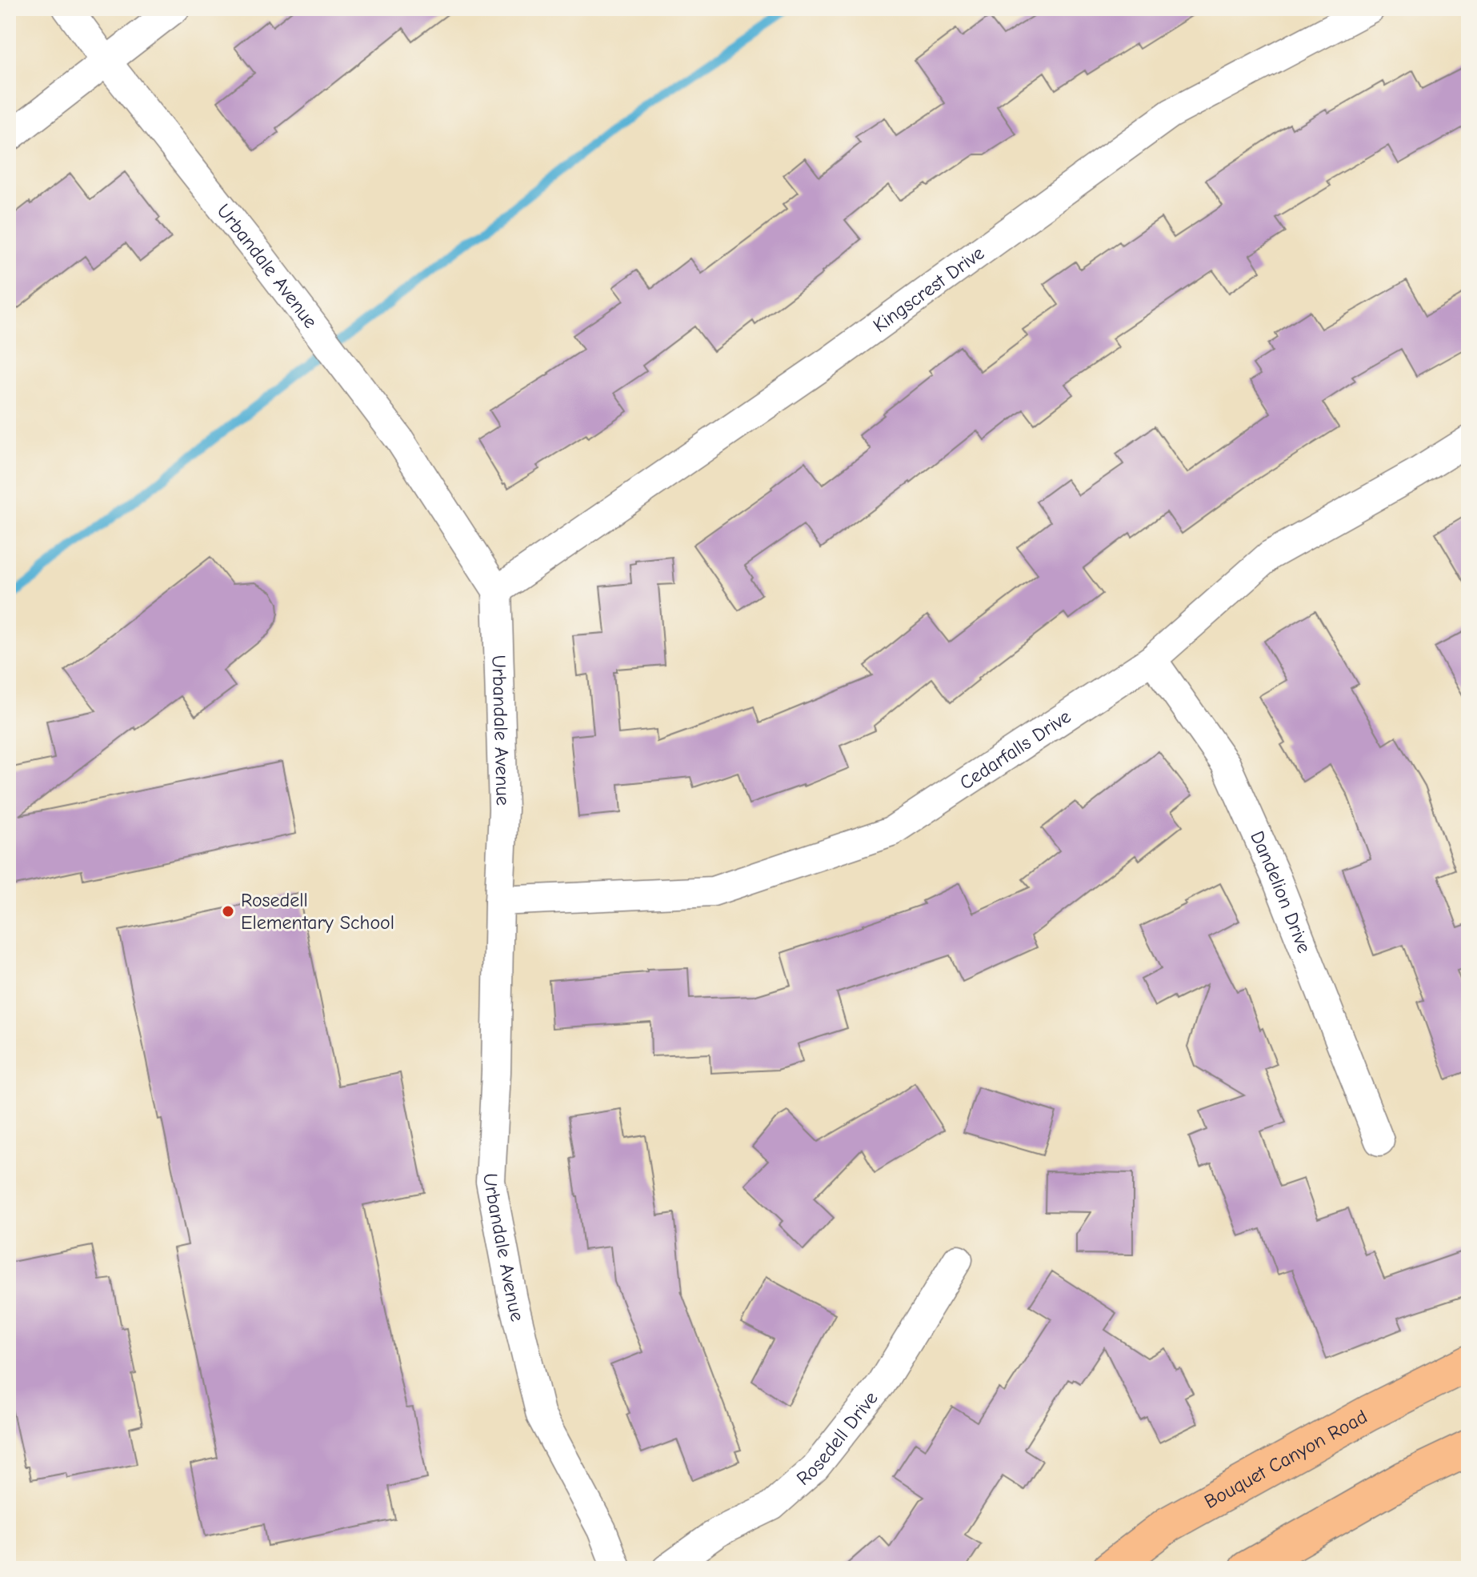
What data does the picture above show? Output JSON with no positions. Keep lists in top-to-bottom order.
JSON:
{
  "streets": {
    "main road": ["Bouquet Canyon Road"],
    "street": [
      "Urbandale Avenue",
      "Kingscrest Drive",
      "Cedarfalls Drive",
      "Dandelion Drive",
      "Rosedell Drive"
    ]
  },
  "crossings": [
    ["Urbandale Avenue", "Kingscrest Drive"],
    ["Urbandale Avenue", "Cedarfalls Drive"],
    ["Cedarfalls Drive", "Dandelion Drive"]
  ],
  "places": ["Rosedell Elementary School"]
}
